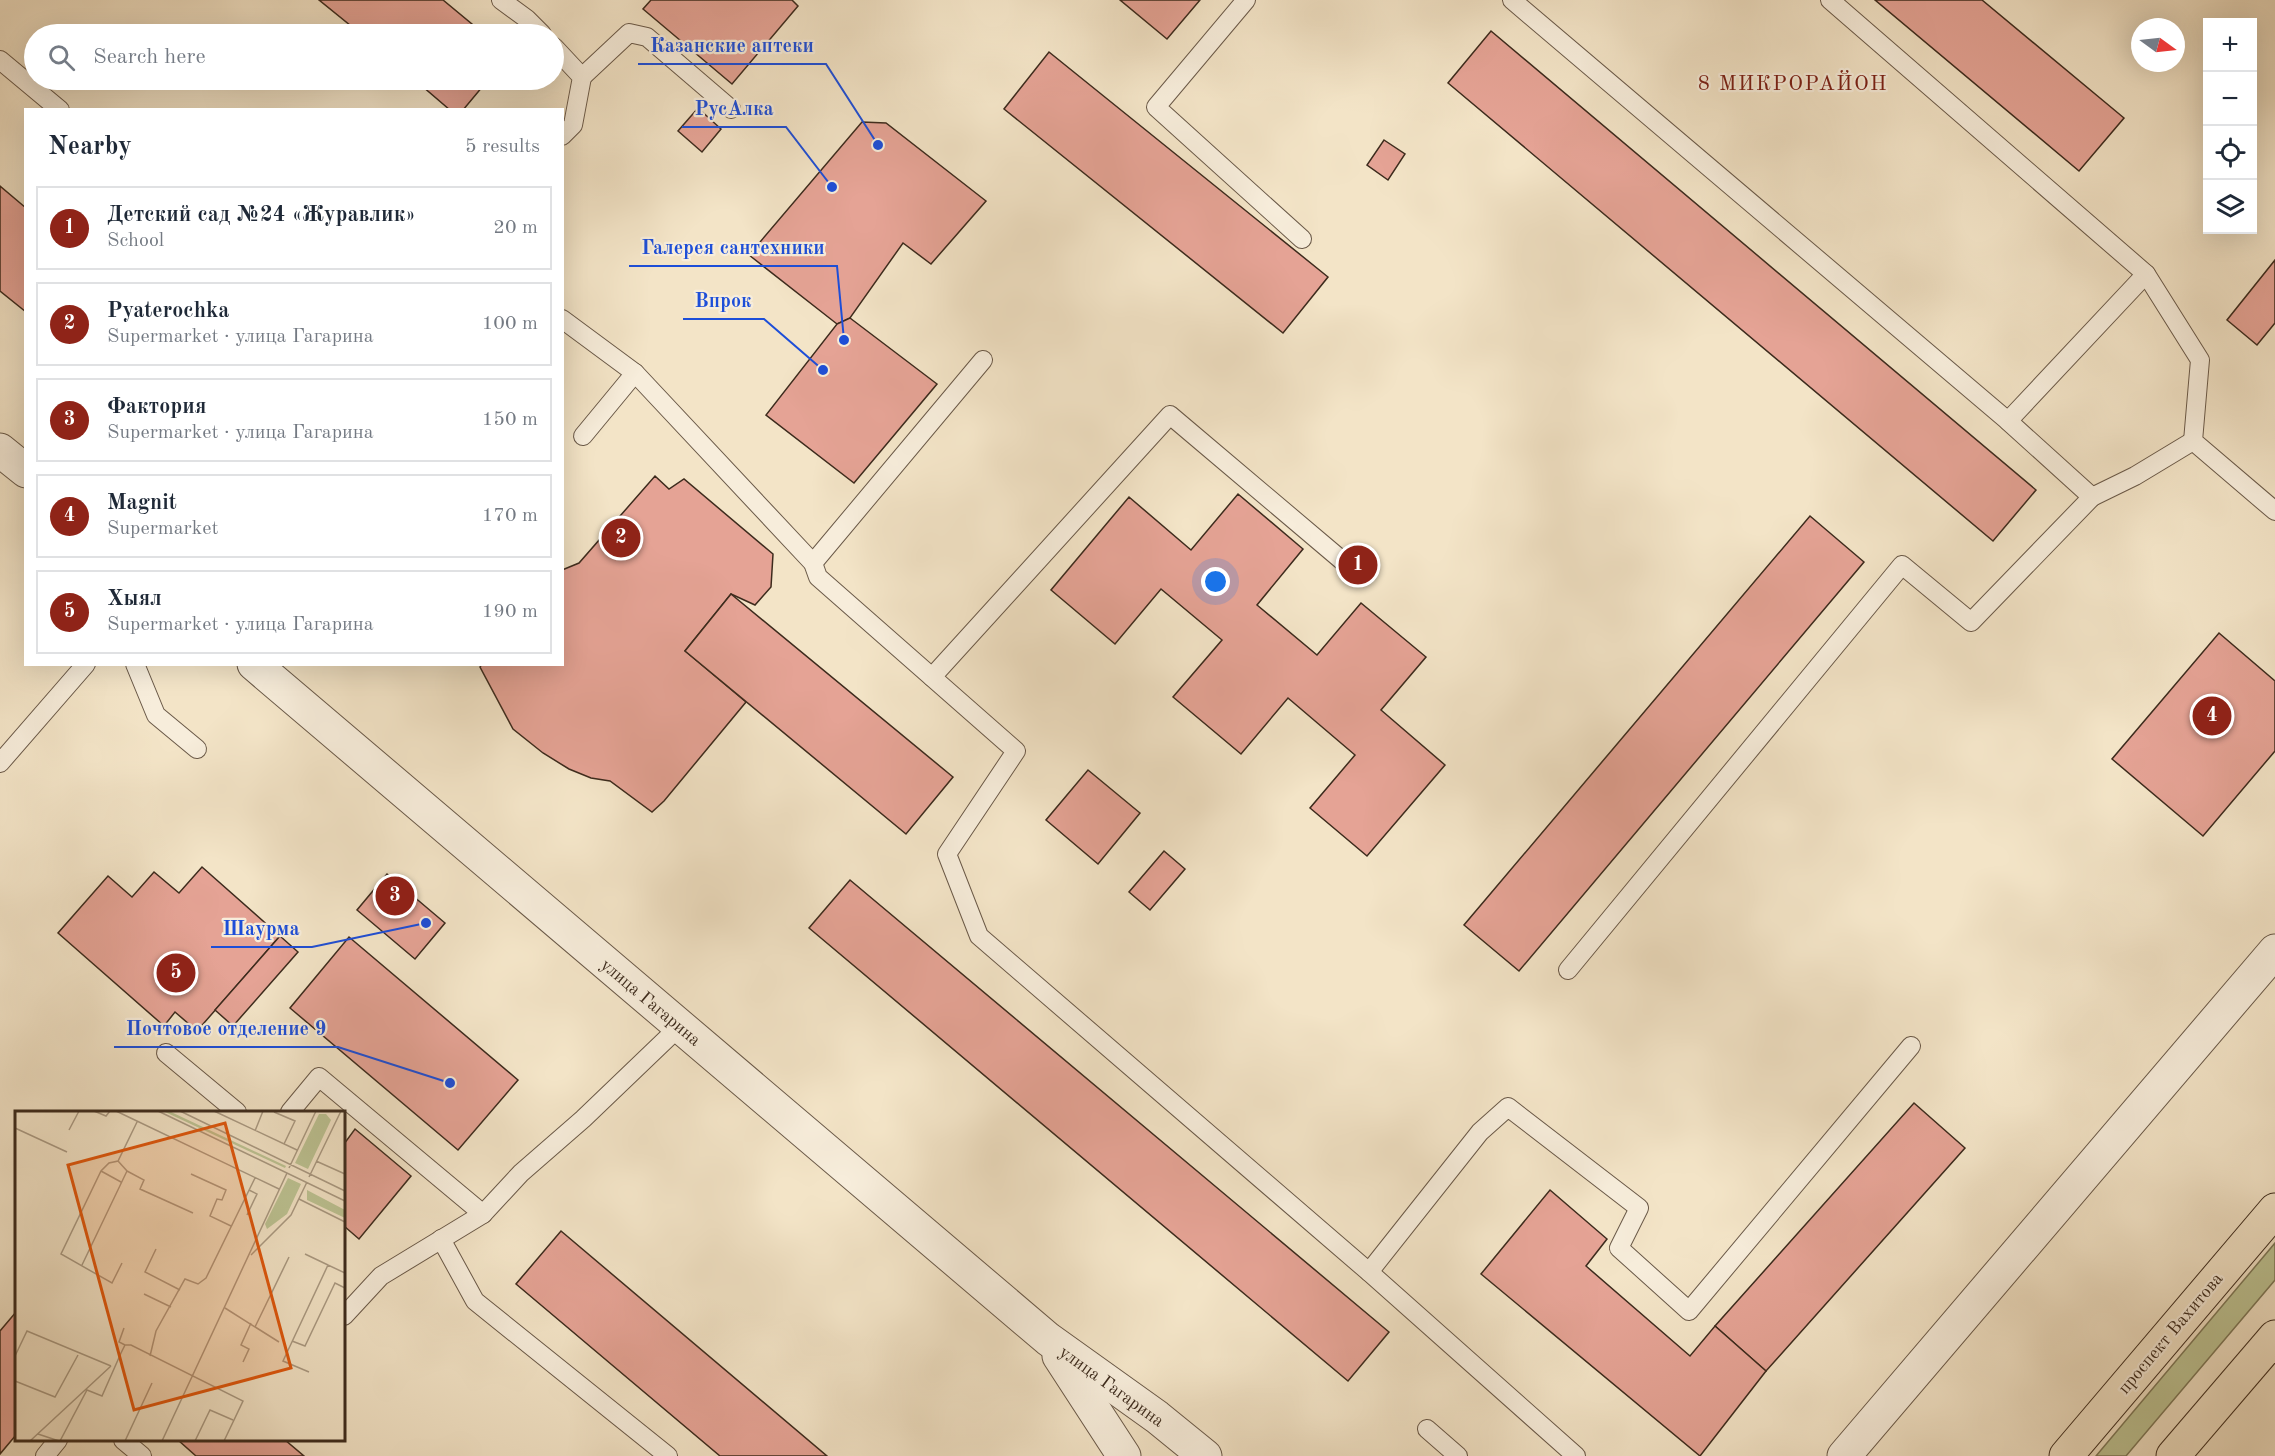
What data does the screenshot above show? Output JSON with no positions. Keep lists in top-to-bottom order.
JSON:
{
  "streets": {
    "main road": ["проспект Вахитова"],
    "street": ["улица Гагарина"]
  },
  "districts": ["8 МИКРОРАЙОН"],
  "places": [
    "Казанские аптеки",
    "РусАлка",
    "Галерея сантехники",
    "Впрок",
    "Шаурма",
    "Почтовое отделение 9"
  ],
  "north": "right",
  "page": {
    "map_buttons": ["+", "−"],
    "search": "Search here",
    "heading": ["Nearby", "5 results"],
    "list": [
      {
        "mark": "1",
        "name": "Детский сад №24 «Журавлик»",
        "note": "School",
        "value": "20 m"
      },
      {
        "mark": "2",
        "name": "Pyaterochka",
        "note": "Supermarket · улица Гагарина",
        "value": "100 m"
      },
      {
        "mark": "3",
        "name": "Фактория",
        "note": "Supermarket · улица Гагарина",
        "value": "150 m"
      },
      {
        "mark": "4",
        "name": "Magnit",
        "note": "Supermarket",
        "value": "170 m"
      },
      {
        "mark": "5",
        "name": "Хыял",
        "note": "Supermarket · улица Гагарина",
        "value": "190 m"
      }
    ],
    "pins": [
      "2",
      "1",
      "4",
      "3",
      "5"
    ]
  }
}
